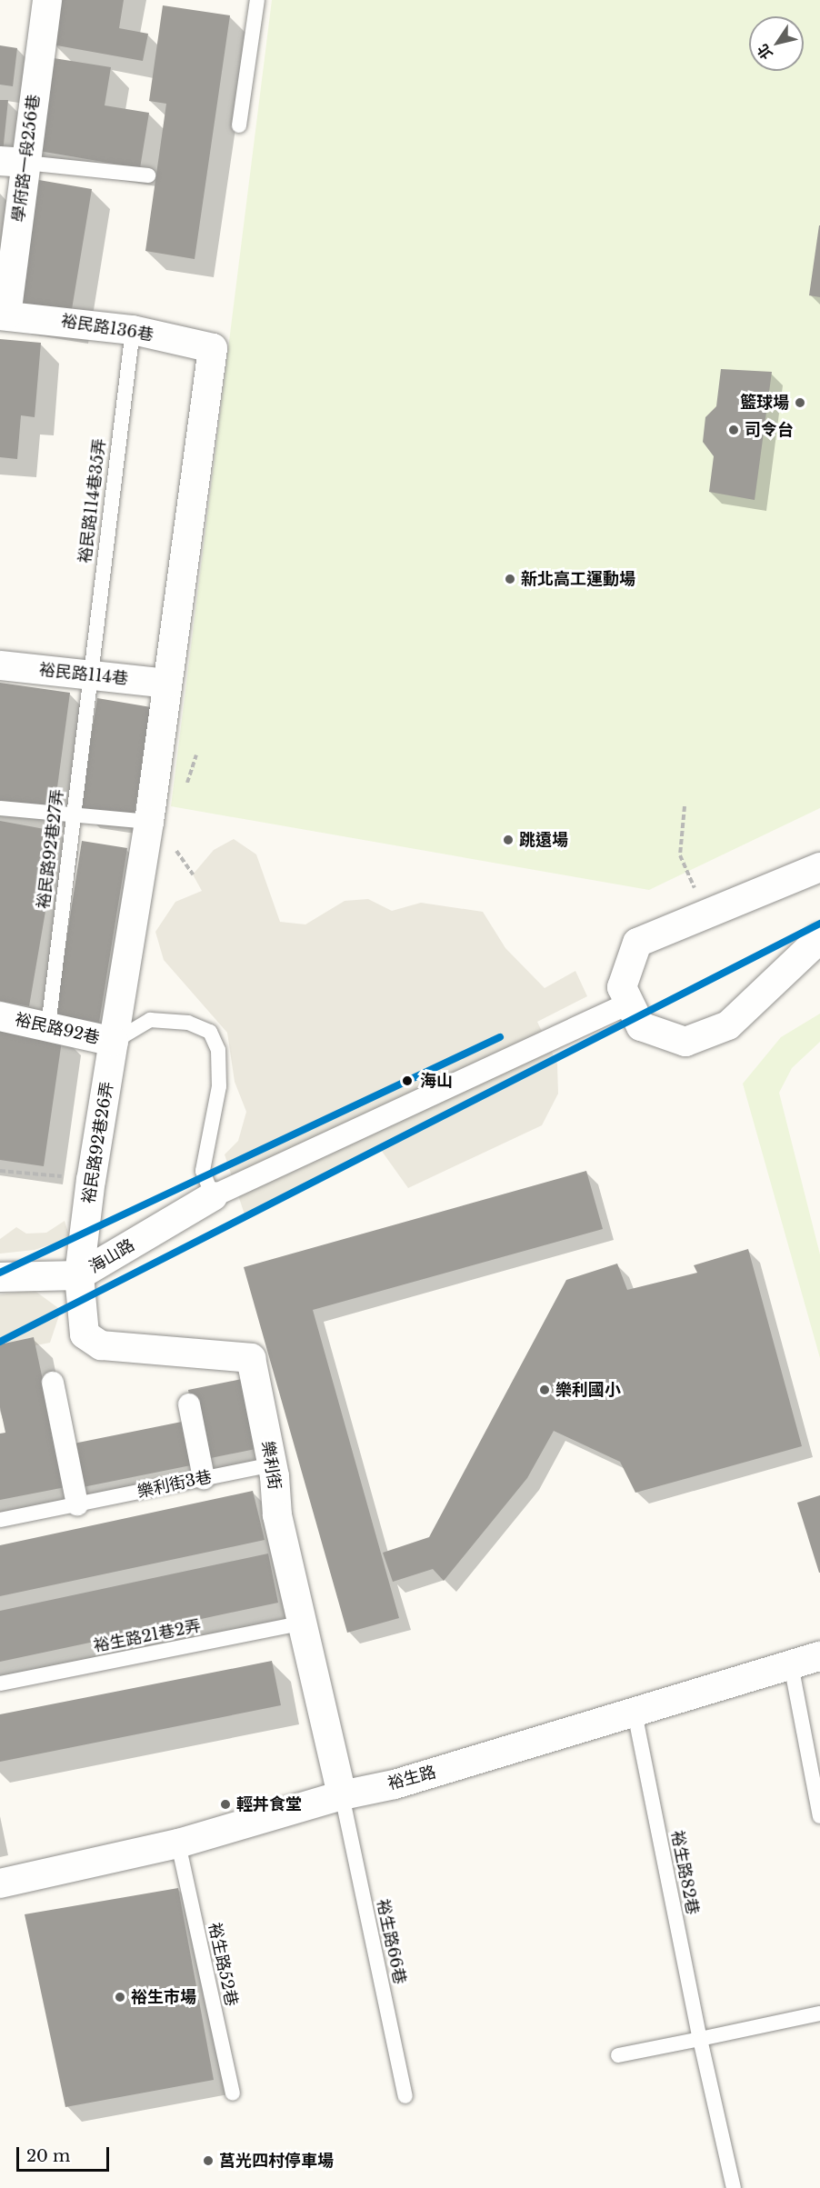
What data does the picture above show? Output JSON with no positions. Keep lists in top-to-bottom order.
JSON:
{
  "streets": {
    "street": [
      "學府路一段256巷",
      "裕民路136巷",
      "裕民路114巷",
      "裕民路92巷",
      "裕民路92巷26弄",
      "海山路",
      "樂利街",
      "裕生路"
    ],
    "lane": [
      "裕民路114巷35弄",
      "裕民路92巷27弄",
      "樂利街3巷",
      "裕生路21巷2弄",
      "裕生路82巷",
      "裕生路66巷",
      "裕生路52巷"
    ]
  },
  "crossings": [
    ["學府路一段256巷", "裕民路136巷"],
    ["裕民路136巷", "裕民路114巷35弄"],
    ["裕民路136巷", "裕民路92巷26弄"],
    ["裕民路114巷35弄", "裕民路114巷"],
    ["裕民路114巷35弄", "裕民路92巷27弄"],
    ["裕民路114巷", "裕民路92巷27弄"],
    ["裕民路114巷", "裕民路92巷26弄"],
    ["裕民路92巷27弄", "裕民路92巷"],
    ["裕民路92巷", "裕民路92巷26弄"],
    ["裕民路92巷26弄", "海山路"],
    ["裕民路92巷26弄", "樂利街"],
    ["海山路", "樂利街"],
    ["樂利街", "樂利街3巷"],
    ["樂利街", "裕生路21巷2弄"],
    ["樂利街", "裕生路"],
    ["樂利街", "裕生路66巷"],
    ["裕生路", "裕生路82巷"],
    ["裕生路", "裕生路66巷"],
    ["裕生路", "裕生路52巷"]
  ],
  "places": [
    "籃球場",
    "司令台",
    "新北高工運動場",
    "跳遠場",
    "海山",
    "樂利國小",
    "輕丼食堂",
    "裕生市場",
    "莒光四村停車場"
  ],
  "scale_bar": "20 m",
  "north": "bottom left"
}
